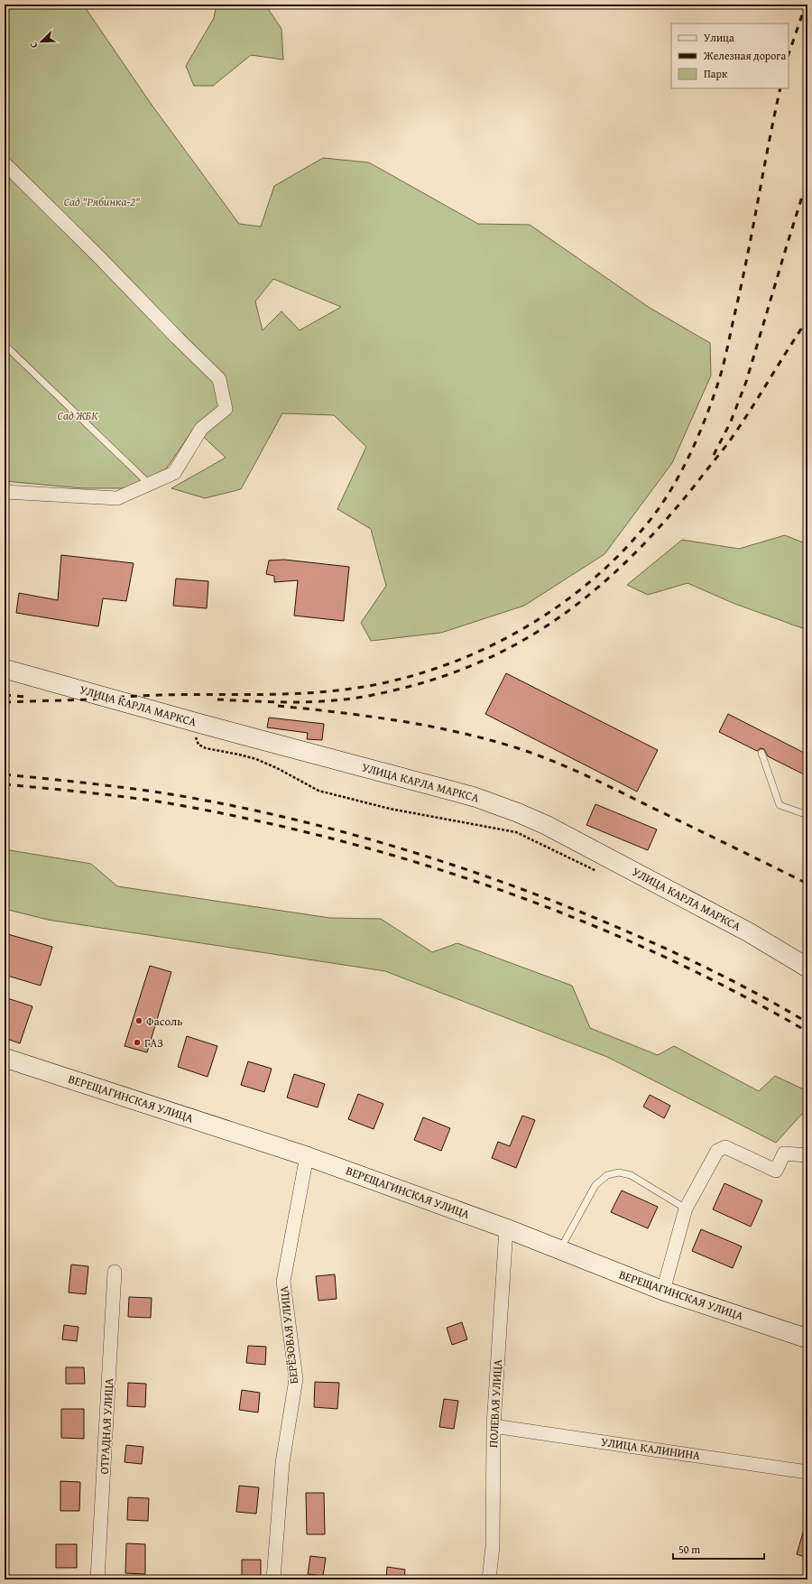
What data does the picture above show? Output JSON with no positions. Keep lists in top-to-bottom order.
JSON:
{
  "streets": {
    "main road": ["УЛИЦА КАРЛА МАРКСА", "ВЕРЕЩАГИНСКАЯ УЛИЦА"],
    "street": [
      "БЕРЁЗОВАЯ УЛИЦА",
      "ПОЛЕВАЯ УЛИЦА",
      "ОТРАДНАЯ УЛИЦА",
      "УЛИЦА КАЛИНИНА"
    ]
  },
  "crossings": [
    ["ВЕРЕЩАГИНСКАЯ УЛИЦА", "БЕРЁЗОВАЯ УЛИЦА"],
    ["ВЕРЕЩАГИНСКАЯ УЛИЦА", "ПОЛЕВАЯ УЛИЦА"],
    ["ПОЛЕВАЯ УЛИЦА", "УЛИЦА КАЛИНИНА"]
  ],
  "parks": ["Сад \"Рябинка-2\"", "Сад ЖБК"],
  "places": ["Фасоль", "ГАЗ"],
  "legend": ["Улица", "Железная дорога", "Парк"],
  "scale_bar": "50 m",
  "north": "bottom left"
}
